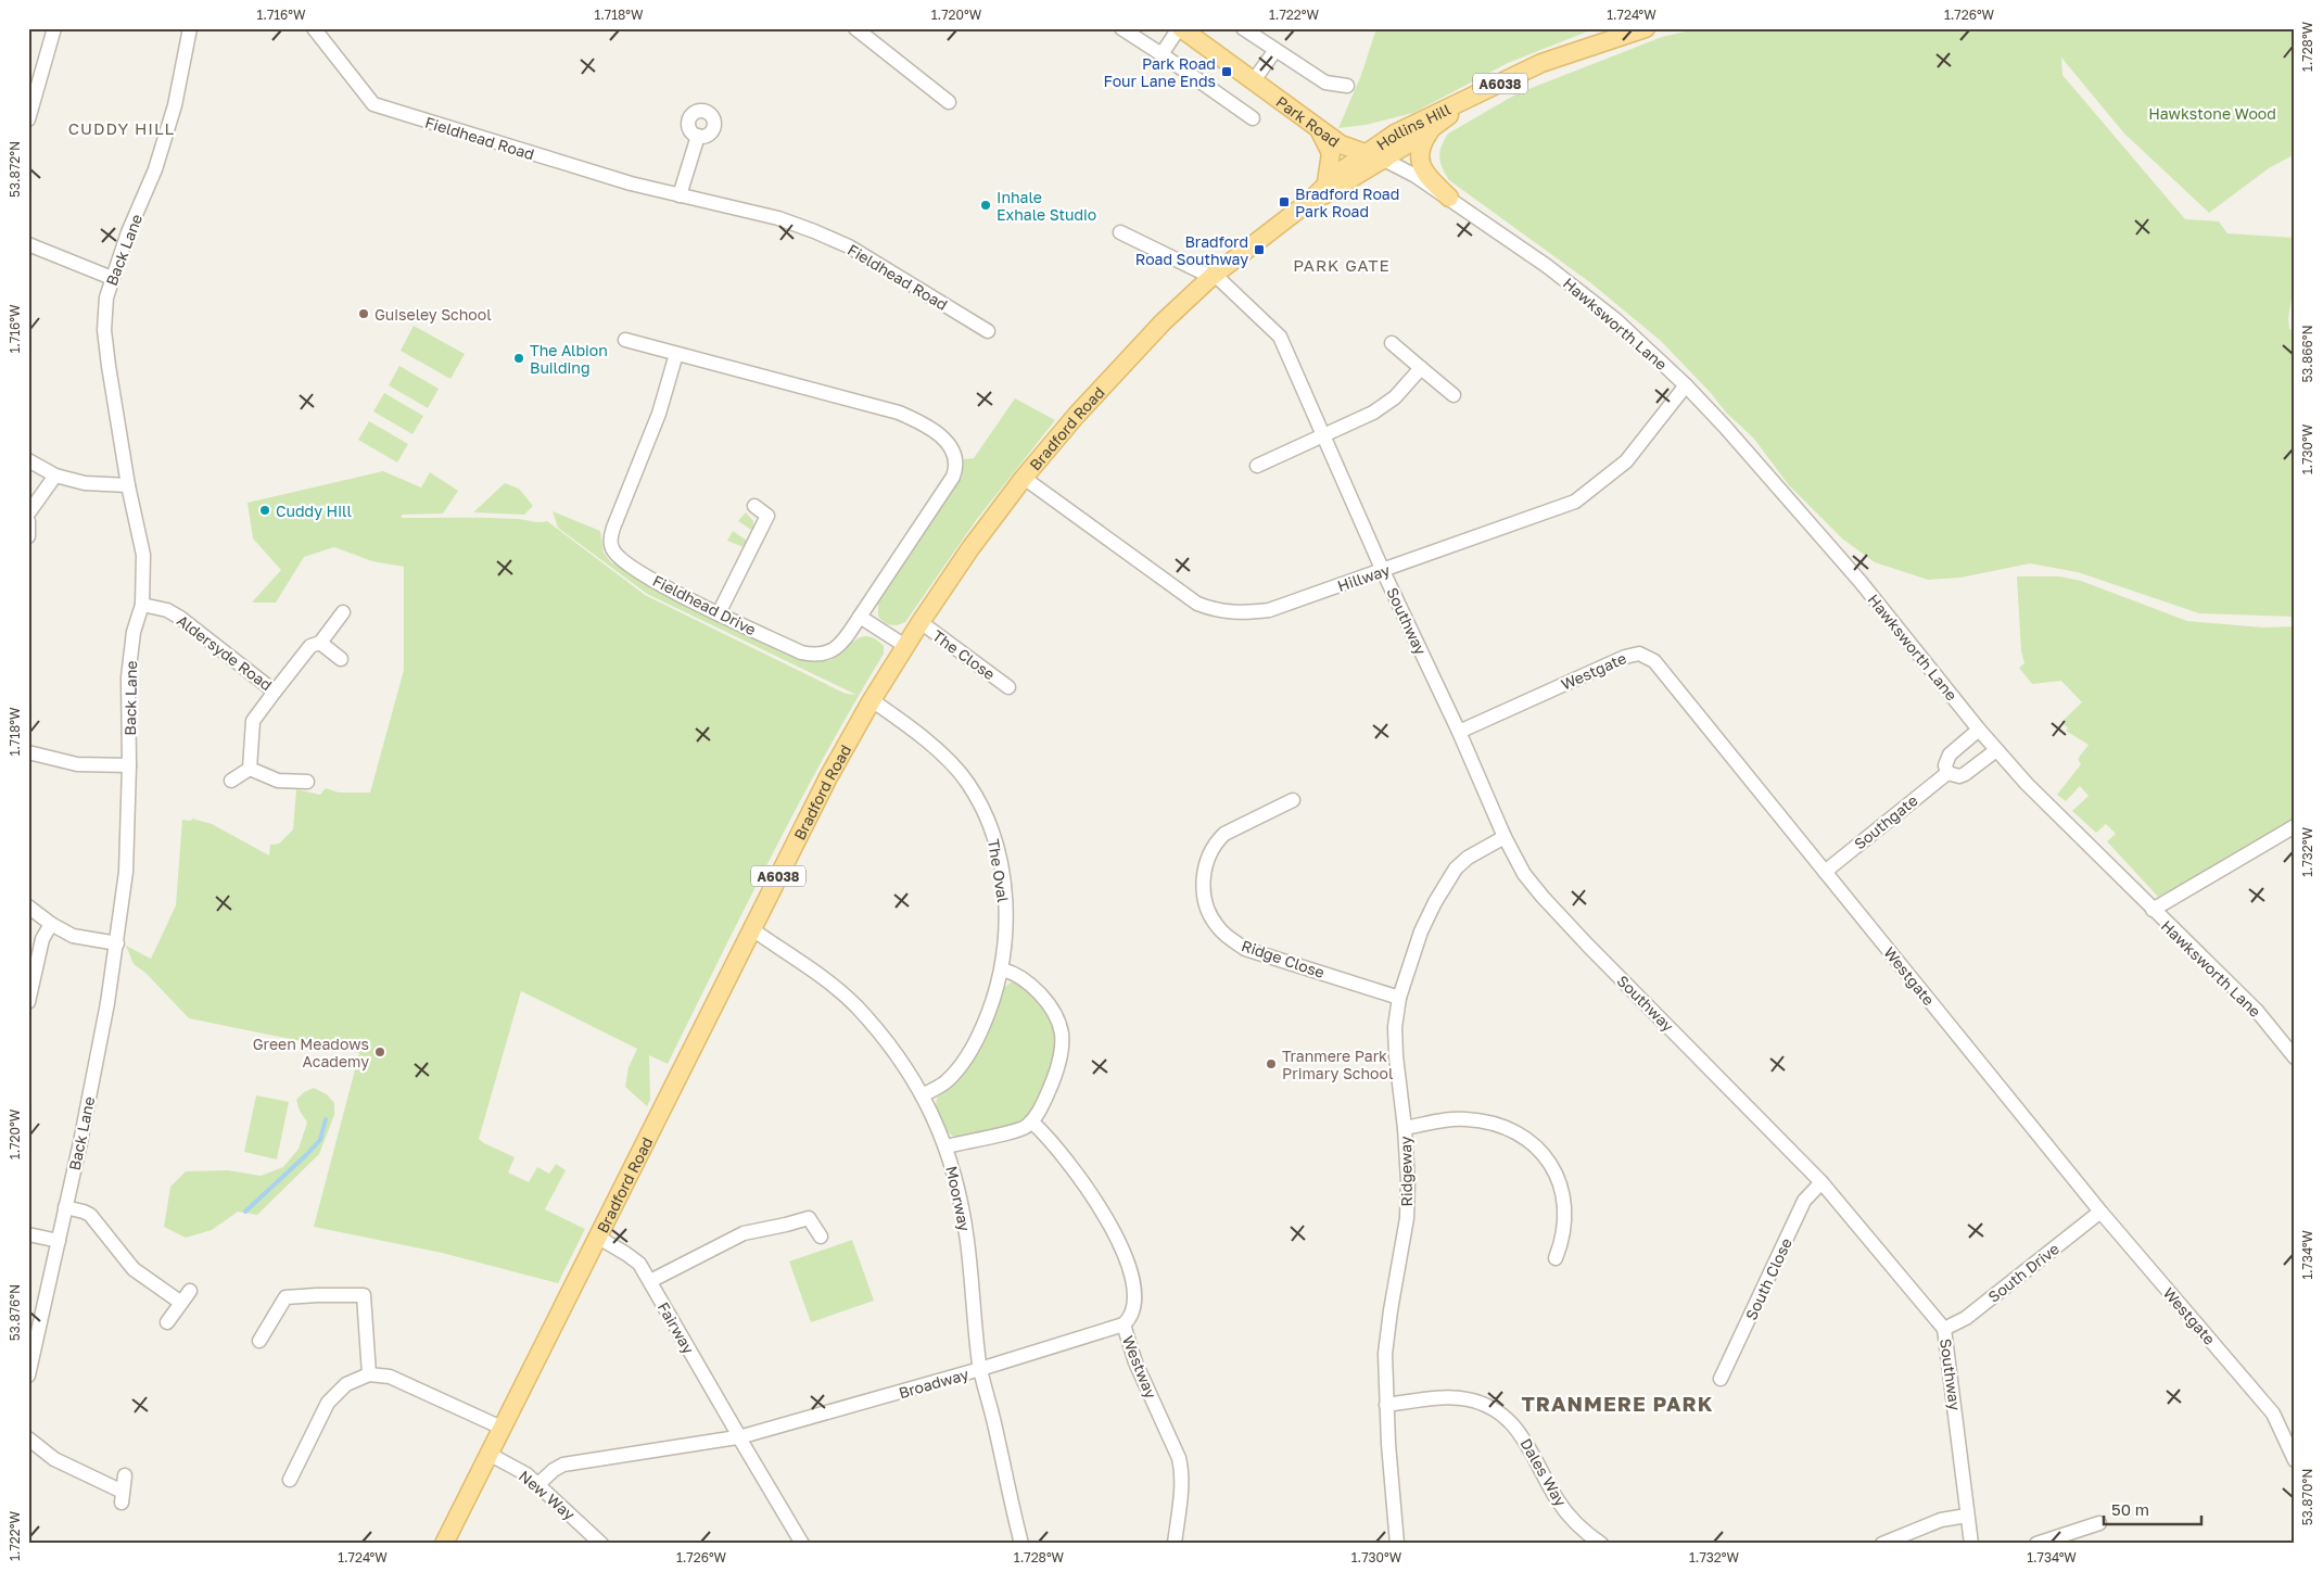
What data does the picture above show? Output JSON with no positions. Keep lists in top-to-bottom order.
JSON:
{
  "streets": {
    "main road": [
      "A6038",
      "Park Road",
      "Hollins Hill",
      "Bradford Road"
    ],
    "street": [
      "Fieldhead Road",
      "Back Lane",
      "Hawksworth Lane",
      "Hillway",
      "Fieldhead Drive",
      "Southway",
      "Aldersyde Road",
      "The Close",
      "Westgate",
      "Southgate",
      "The Oval",
      "Ridge Close",
      "Ridgeway",
      "Moorway",
      "South Drive",
      "South Close",
      "Fairway",
      "Westway",
      "Broadway",
      "Dales Way",
      "New Way"
    ]
  },
  "crossings": [
    ["Park Road", "Hollins Hill"],
    ["Park Road", "Hawksworth Lane"],
    ["Park Road", "Bradford Road"],
    ["Hollins Hill", "Hawksworth Lane"],
    ["Hollins Hill", "Bradford Road"],
    ["Back Lane", "Aldersyde Road"],
    ["Hawksworth Lane", "Bradford Road"],
    ["Hawksworth Lane", "Hillway"],
    ["Hawksworth Lane", "Southgate"],
    ["Bradford Road", "Hillway"],
    ["Bradford Road", "Southway"],
    ["Bradford Road", "The Close"],
    ["Bradford Road", "The Oval"],
    ["Bradford Road", "Moorway"],
    ["Bradford Road", "Fairway"],
    ["Bradford Road", "New Way"],
    ["Hillway", "Southway"],
    ["Southway", "Westgate"],
    ["Southway", "Ridgeway"],
    ["Southway", "South Drive"],
    ["Southway", "South Close"],
    ["Westgate", "Southgate"],
    ["Westgate", "South Drive"],
    ["The Oval", "Moorway"],
    ["Ridge Close", "Ridgeway"],
    ["Ridgeway", "Dales Way"],
    ["Moorway", "Broadway"],
    ["Fairway", "Broadway"],
    ["Westway", "Broadway"],
    ["Broadway", "New Way"]
  ],
  "districts": ["CUDDY HILL", "PARK GATE", "TRANMERE PARK"],
  "parks": ["Hawkstone Wood"],
  "places": {
    "transit": ["Park Road Four Lane Ends", "Bradford Road Park Road", "Bradford Road Southway"],
    "other": [
      "Inhale Exhale Studio",
      "Guiseley School",
      "The Albion Building",
      "Cuddy Hill",
      "Green Meadows Academy",
      "Tranmere Park Primary School"
    ]
  },
  "scale_bar": "50 m",
  "coordinates": [
    "1.716°W",
    "1.718°W",
    "1.720°W",
    "1.722°W",
    "1.724°W",
    "1.726°W",
    "1.728°W",
    "53.872°N",
    "53.866°N",
    "1.730°W",
    "1.732°W",
    "1.734°W",
    "53.876°N",
    "53.870°N"
  ]
}
